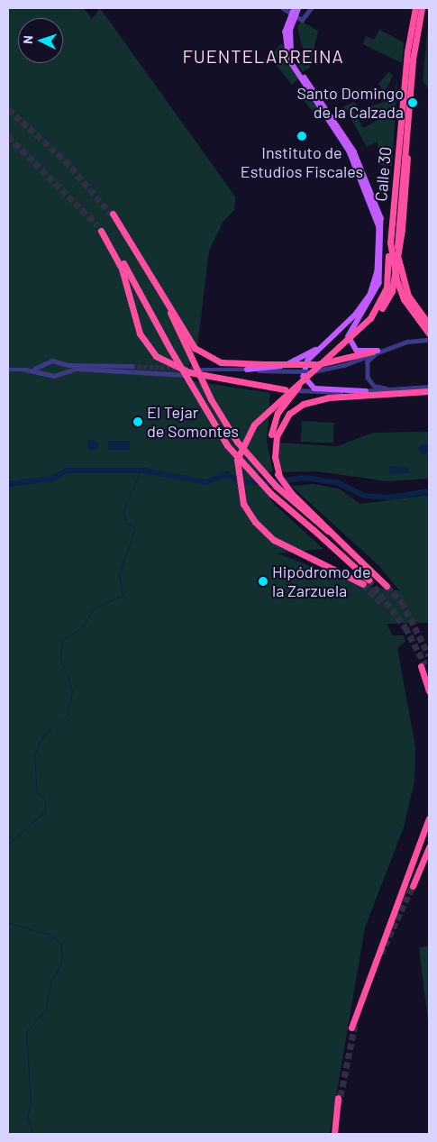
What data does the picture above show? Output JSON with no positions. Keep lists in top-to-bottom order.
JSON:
{
  "streets": {
    "highway": ["Calle 30"]
  },
  "districts": ["FUENTELARREINA"],
  "places": [
    "Santo Domingo de la Calzada",
    "Instituto de Estudios Fiscales",
    "El Tejar de Somontes",
    "Hipódromo de la Zarzuela"
  ],
  "north": "left"
}
